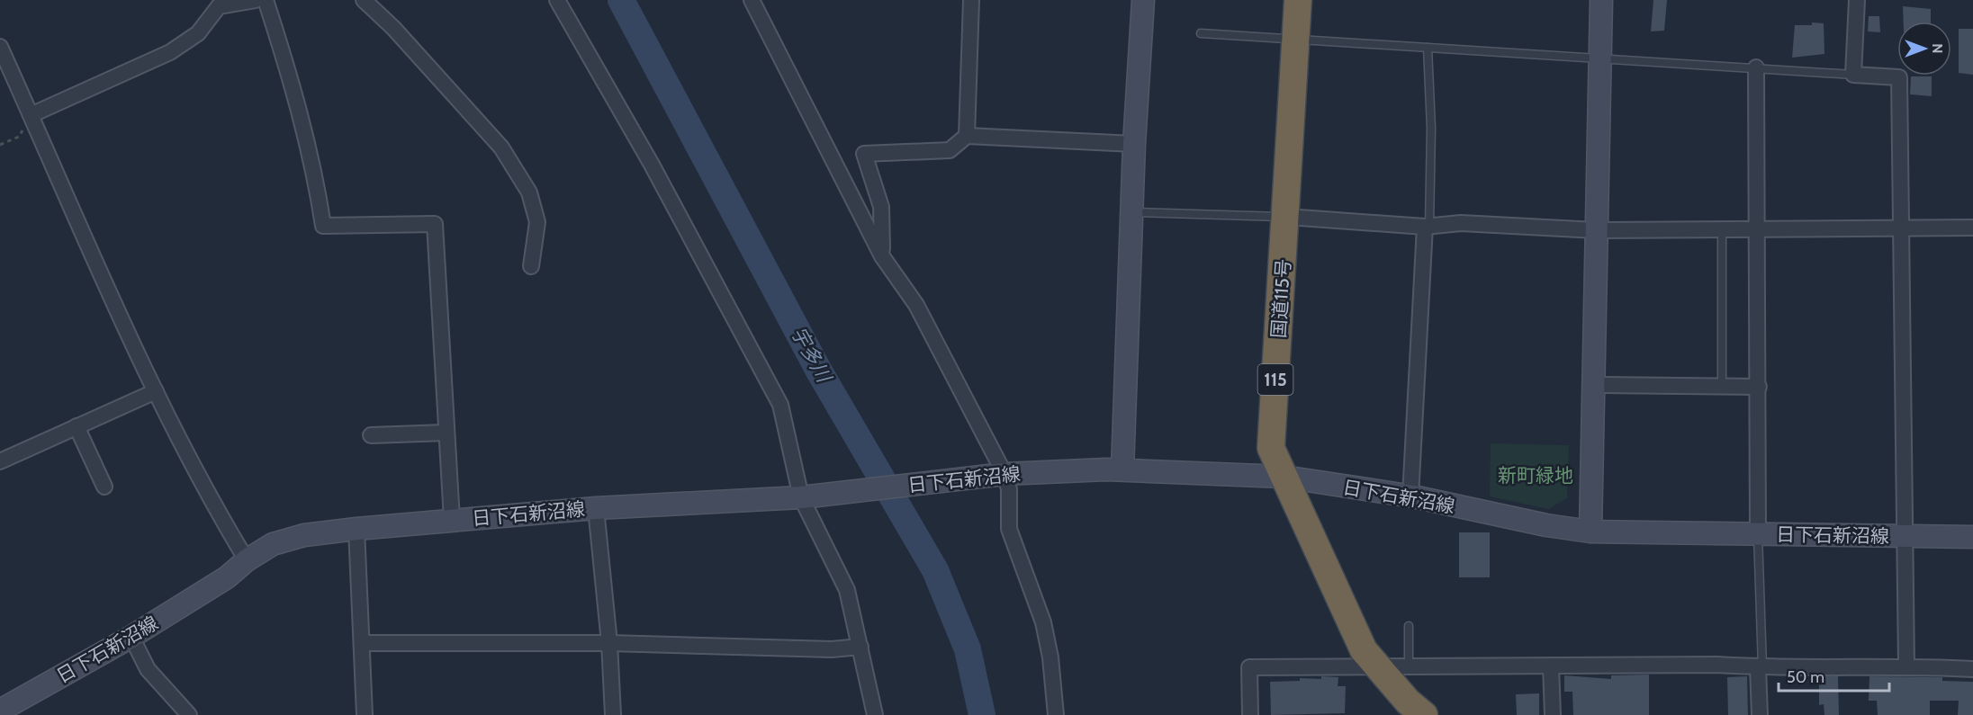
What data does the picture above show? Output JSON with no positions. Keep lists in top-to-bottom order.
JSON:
{
  "streets": {
    "highway": ["国道115号", "115"],
    "main road": ["日下石新沼線"]
  },
  "crossings": [
    ["国道115号", "日下石新沼線"]
  ],
  "water": ["宇多川"],
  "parks": ["新町緑地"],
  "scale_bar": "50 m",
  "north": "right"
}
